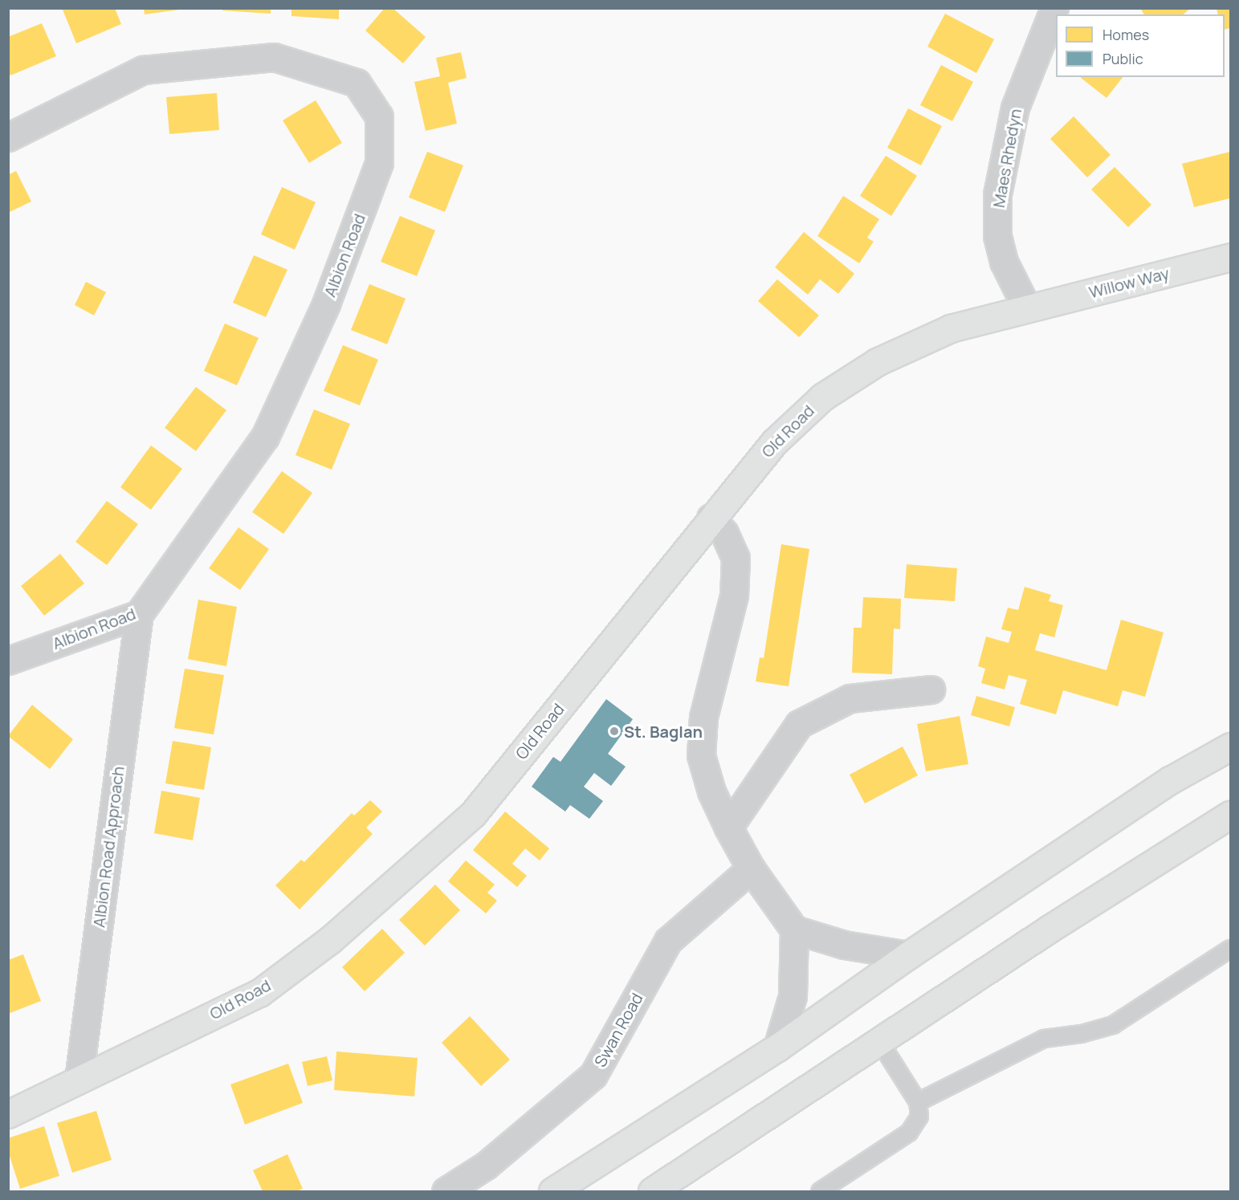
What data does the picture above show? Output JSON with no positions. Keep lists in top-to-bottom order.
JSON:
{
  "streets": {
    "street": [
      "Maes Rhedyn",
      "Albion Road",
      "Willow Way",
      "Old Road",
      "Albion Road Approach",
      "Swan Road"
    ]
  },
  "crossings": [
    ["Maes Rhedyn", "Willow Way"],
    ["Maes Rhedyn", "Old Road"],
    ["Albion Road", "Albion Road Approach"],
    ["Willow Way", "Old Road"],
    ["Old Road", "Albion Road Approach"]
  ],
  "places": ["St. Baglan"],
  "legend": ["Homes", "Public"]
}
